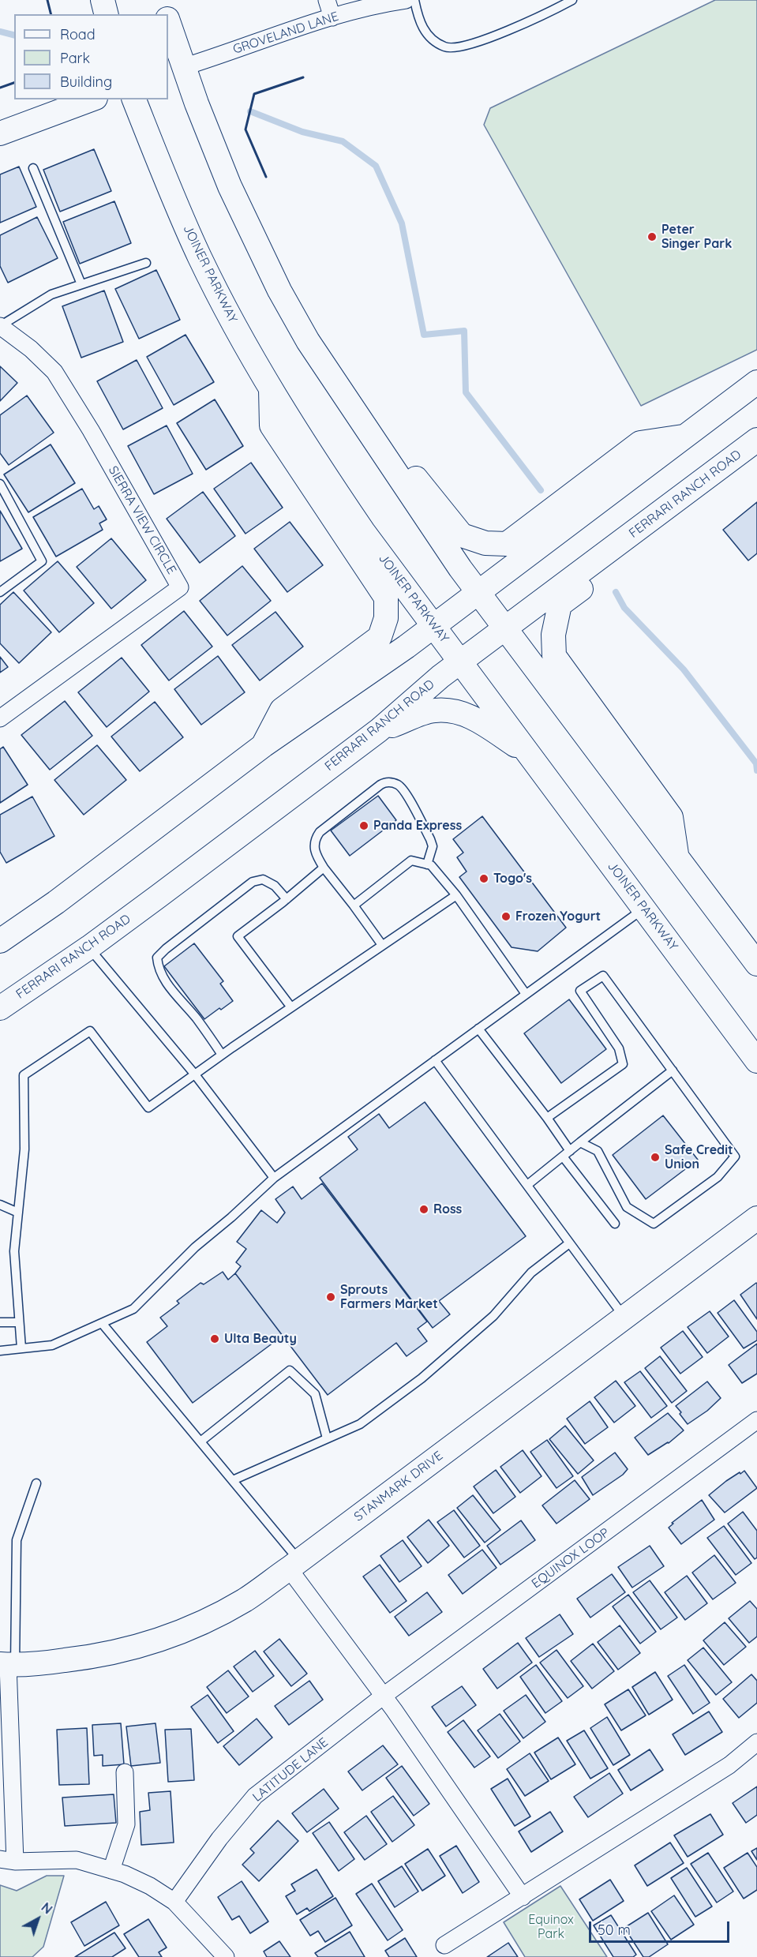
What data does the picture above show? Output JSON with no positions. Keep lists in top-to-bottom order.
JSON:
{
  "streets": {
    "main road": ["JOINER PARKWAY", "FERRARI RANCH ROAD", "STANMARK DRIVE"],
    "street": [
      "GROVELAND LANE",
      "SIERRA VIEW CIRCLE",
      "EQUINOX LOOP",
      "LATITUDE LANE"
    ]
  },
  "crossings": [
    ["JOINER PARKWAY", "FERRARI RANCH ROAD"],
    ["EQUINOX LOOP", "LATITUDE LANE"]
  ],
  "parks": ["Equinox Park"],
  "places": [
    "Peter Singer Park",
    "Panda Express",
    "Togo's",
    "Frozen Yogurt",
    "Safe Credit Union",
    "Ross",
    "Sprouts Farmers Market",
    "Ulta Beauty"
  ],
  "legend": ["Road", "Park", "Building"],
  "scale_bar": "50 m",
  "north": "top right"
}
